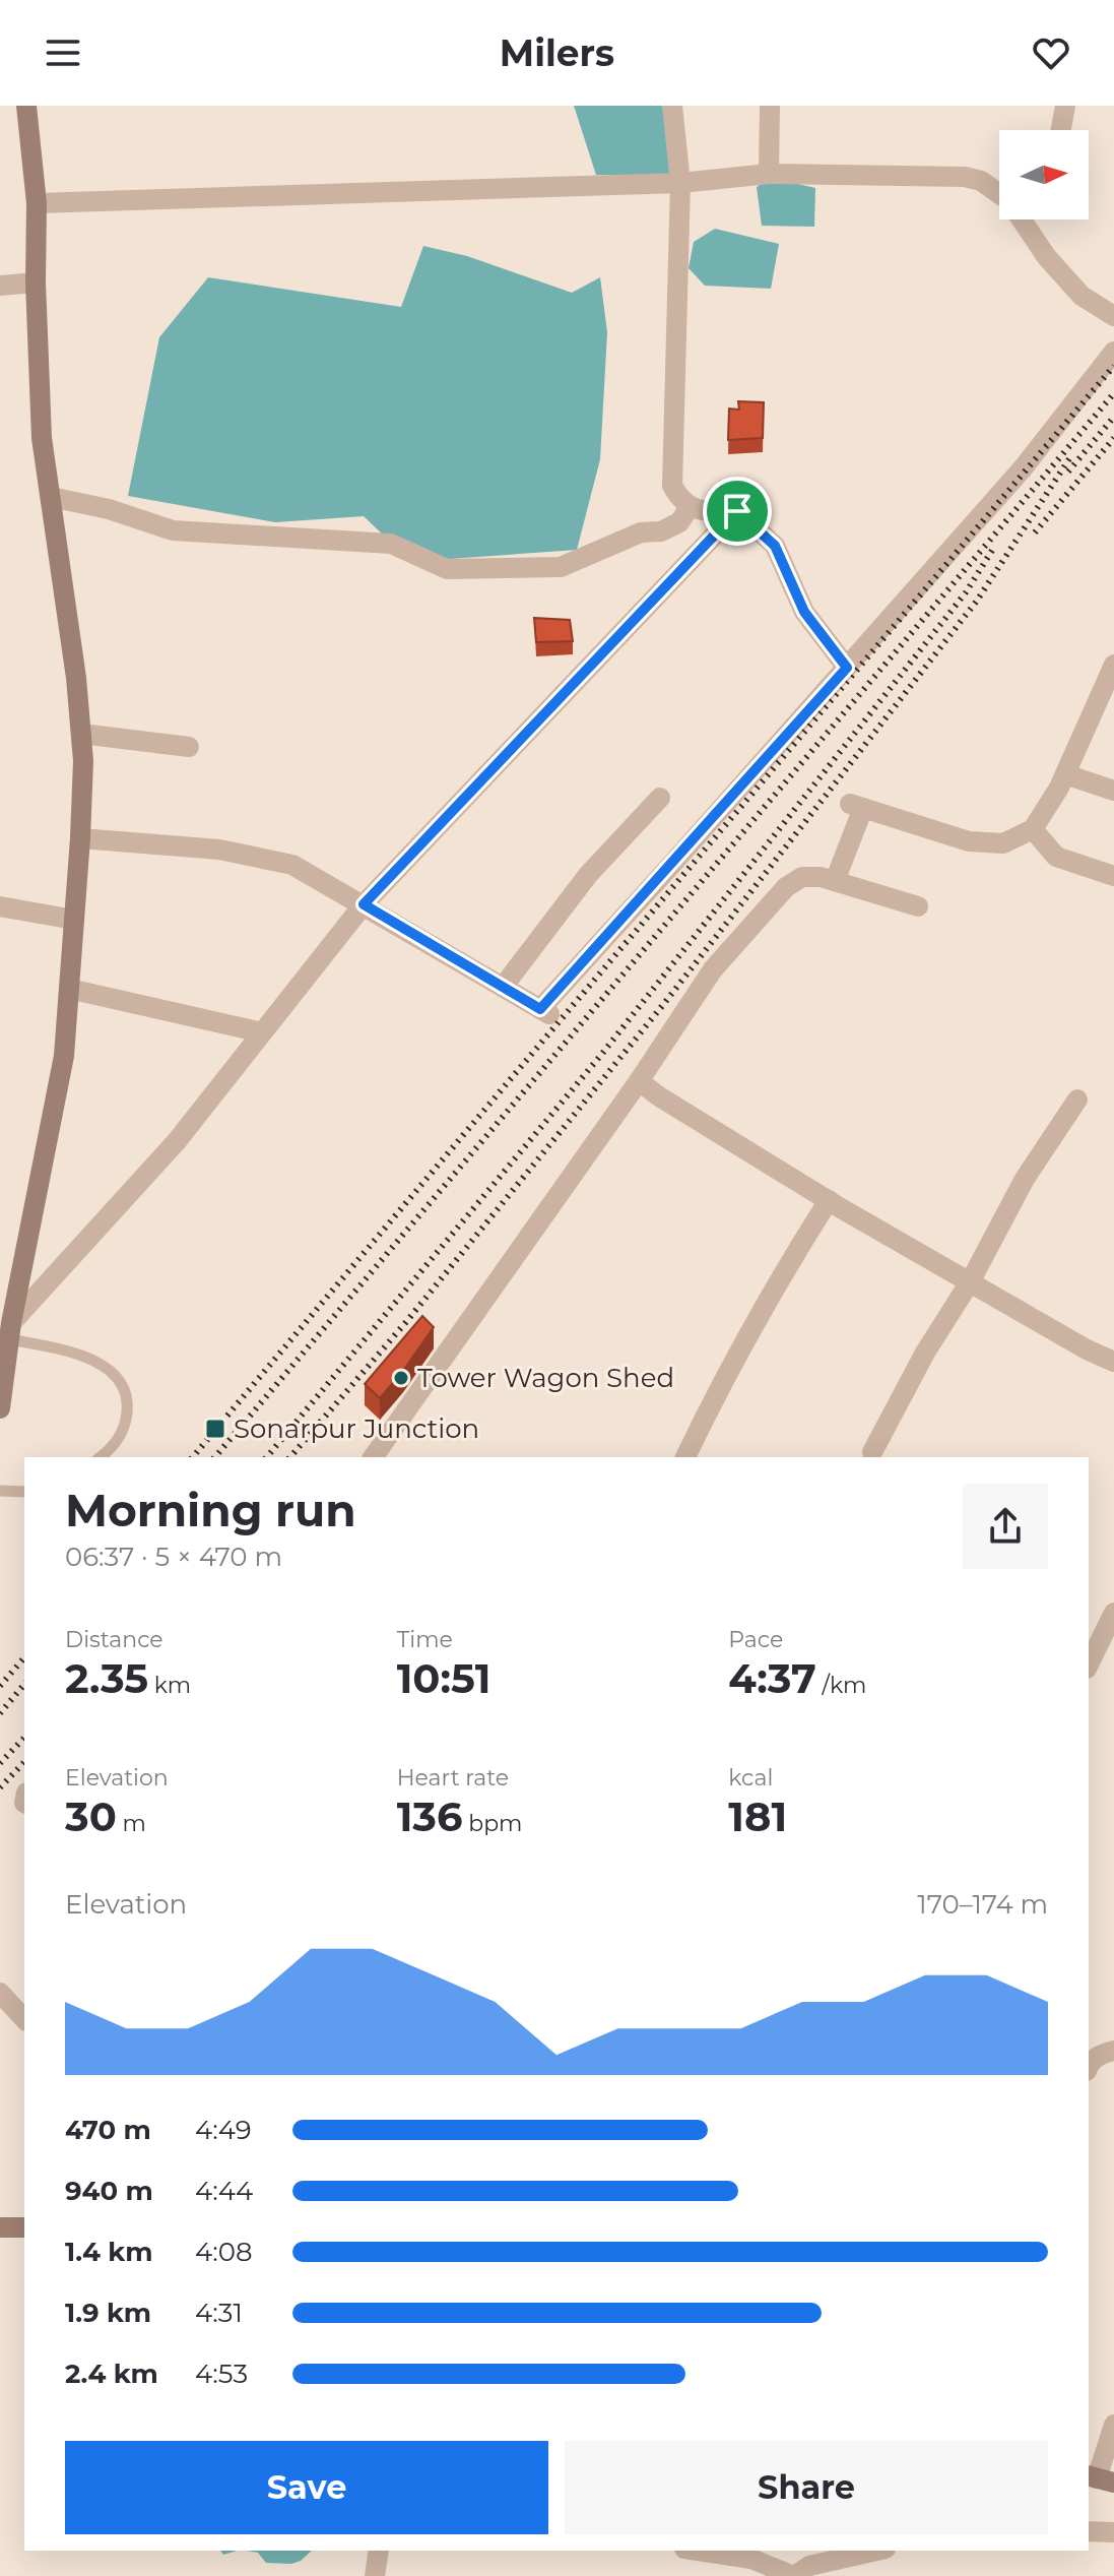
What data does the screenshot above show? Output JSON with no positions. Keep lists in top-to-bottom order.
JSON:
{
  "places": {
    "other": ["Tower Wagon Shed"],
    "transit": ["Sonarpur Junction"]
  },
  "north": "right",
  "page": {
    "header": "Milers",
    "heading": ["Morning run", "06:37 · 5 × 470 m"],
    "stats": [
      ["Distance", "2.35 km"],
      ["Time", "10:51"],
      ["Pace", "4:37 /km"],
      ["Elevation", "30 m"],
      ["Heart rate", "136 bpm"],
      ["kcal", "181"]
    ],
    "chart": ["Elevation", "170–174 m"],
    "list": [
      {
        "name": "470 m",
        "note": "4:49"
      },
      {
        "name": "940 m",
        "note": "4:44"
      },
      {
        "name": "1.4 km",
        "note": "4:08"
      },
      {
        "name": "1.9 km",
        "note": "4:31"
      },
      {
        "name": "2.4 km",
        "note": "4:53"
      }
    ],
    "buttons": ["Save", "Share"]
  }
}
